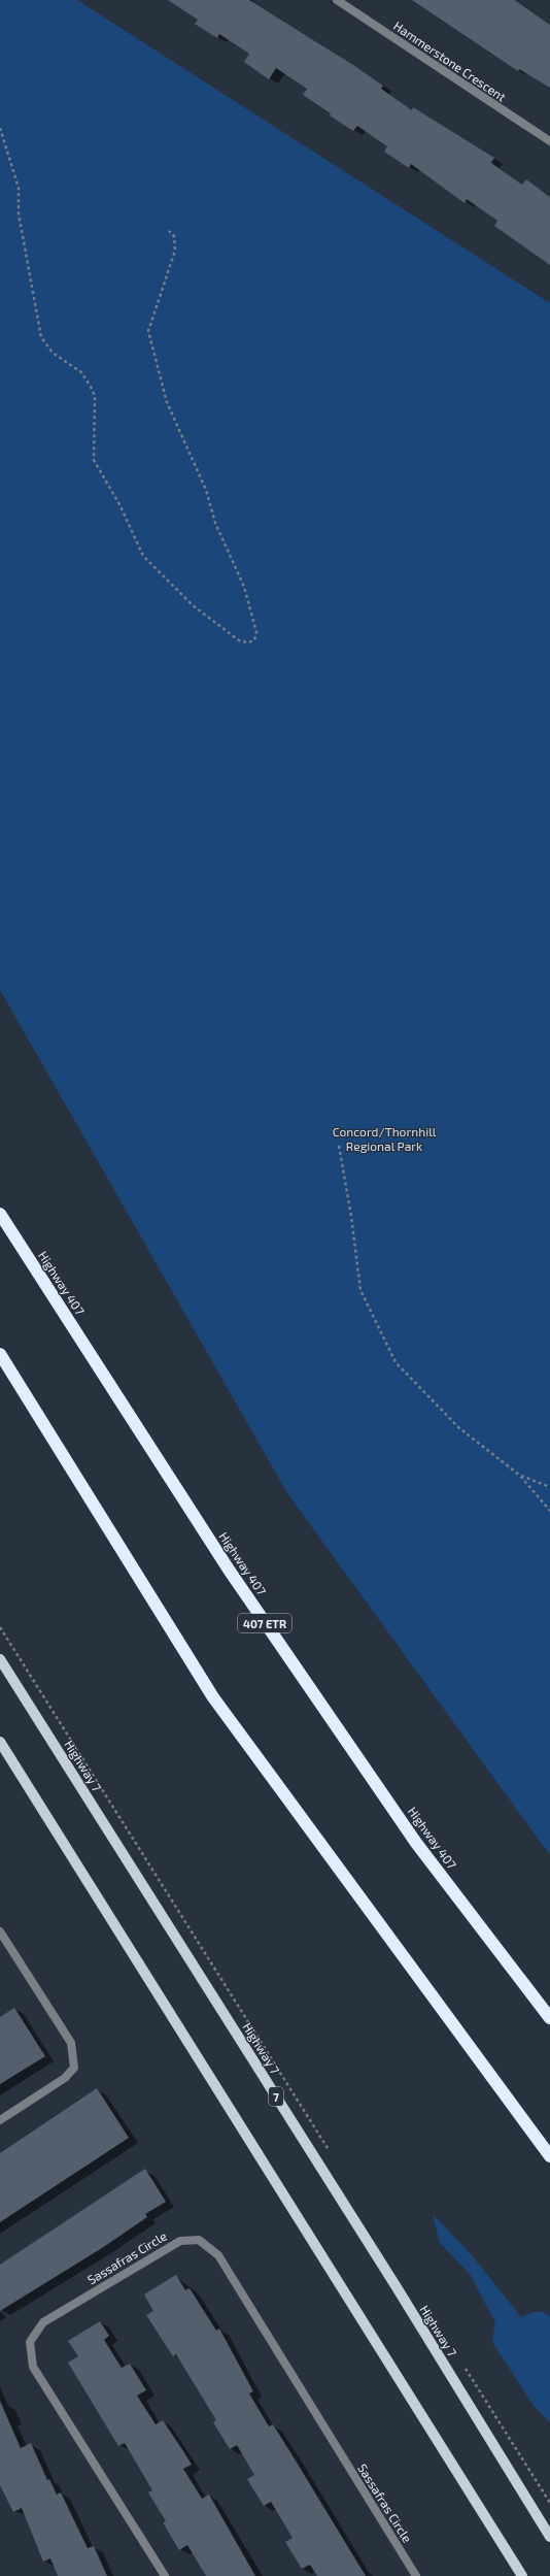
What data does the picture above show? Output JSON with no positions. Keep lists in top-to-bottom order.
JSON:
{
  "streets": {
    "highway": ["Highway 407", "407 ETR"],
    "main road": ["Highway 7", "7"],
    "street": ["Hammerstone Crescent", "Sassafras Circle"]
  },
  "parks": ["Concord/Thornhill Regional Park"]
}
